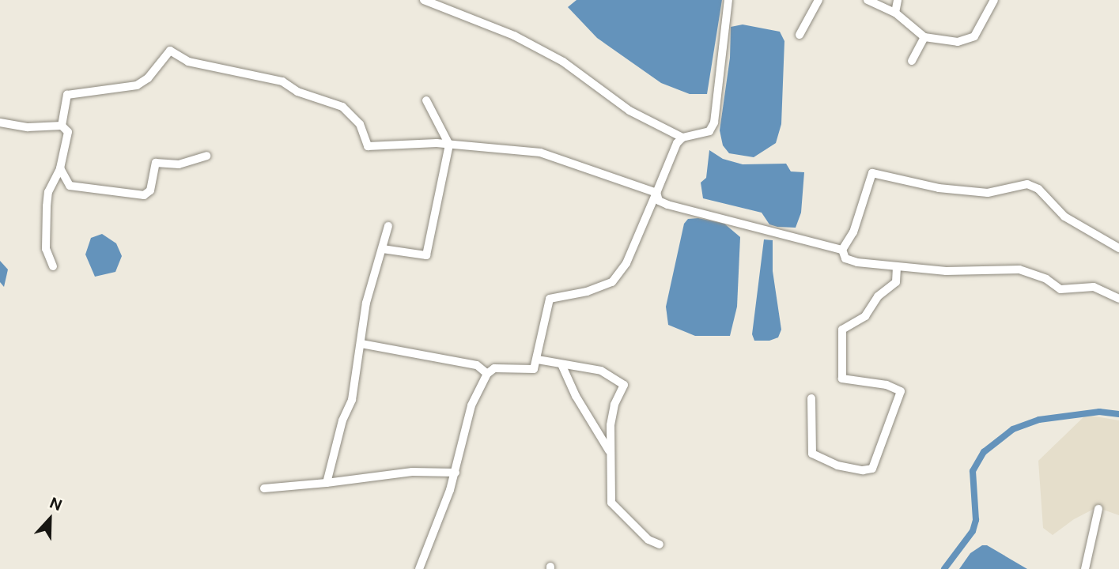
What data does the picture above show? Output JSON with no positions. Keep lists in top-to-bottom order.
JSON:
{
  "north": "top"
}
